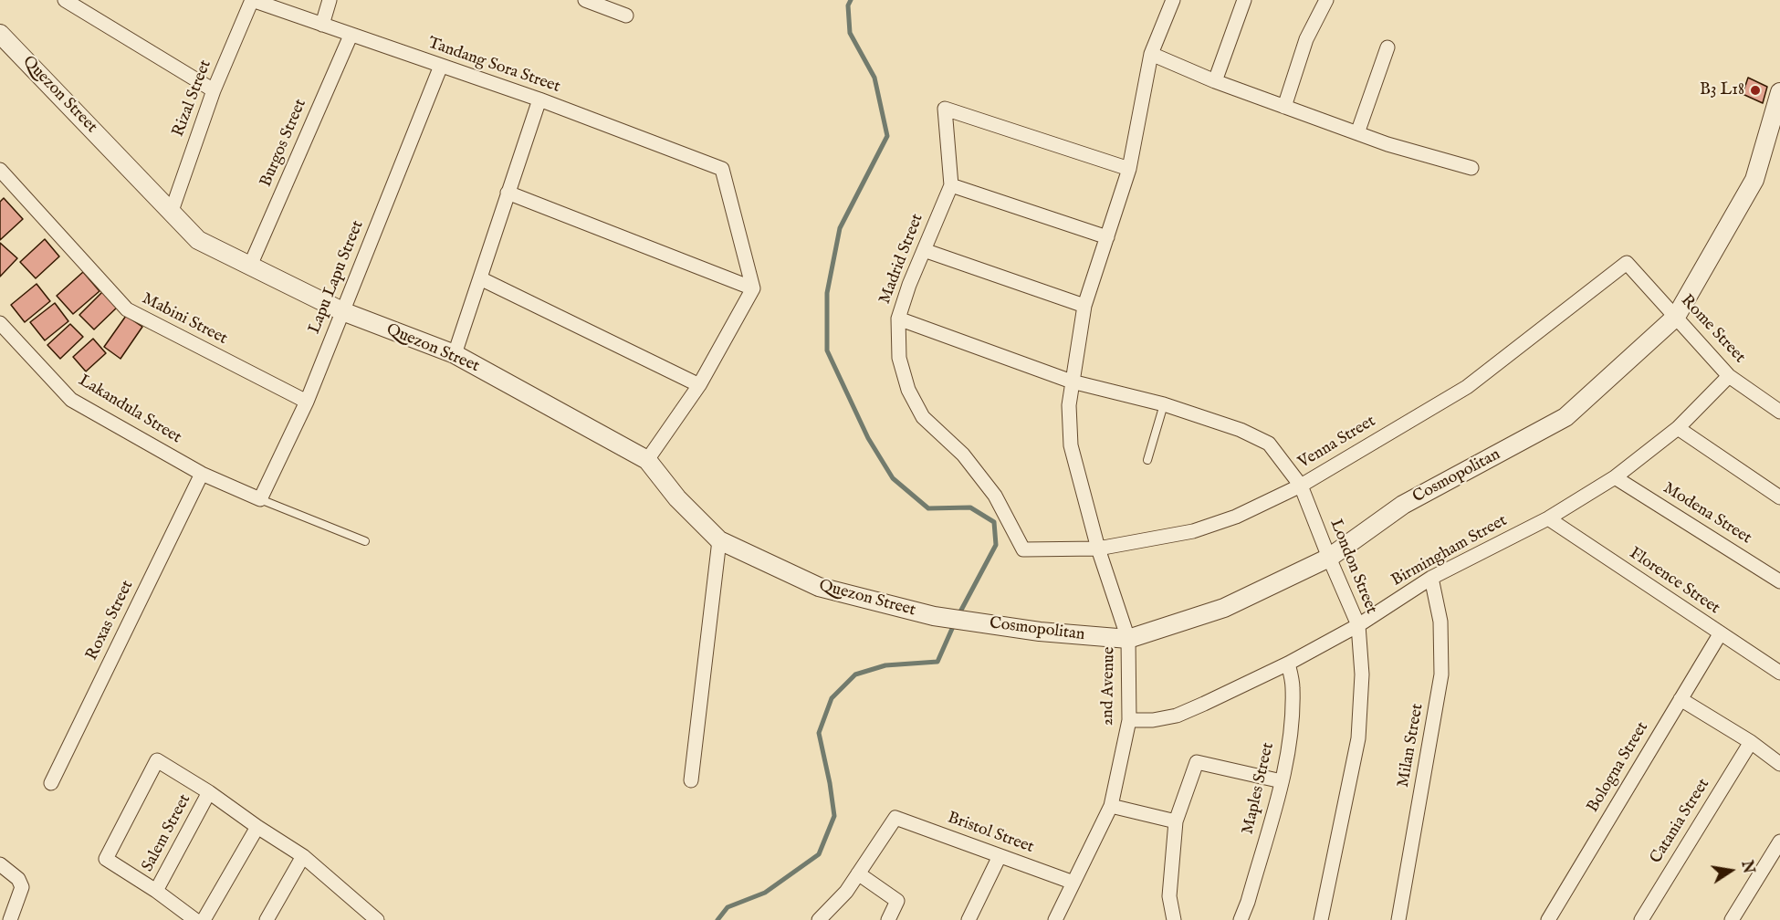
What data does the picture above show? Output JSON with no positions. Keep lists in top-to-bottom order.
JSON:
{
  "streets": {
    "street": [
      "Tandang Sora Street",
      "Quezon Street",
      "Rizal Street",
      "Burgos Street",
      "Madrid Street",
      "Lapu Lapu Street",
      "Mabini Street",
      "Rome Street",
      "Lakandula Street",
      "Venna Street",
      "Cosmopolitan",
      "Modena Street",
      "Birmingham Street",
      "London Street",
      "Florence Street",
      "Roxas Street",
      "2nd Avenue",
      "Milan Street",
      "Bologna Street",
      "Maples Street",
      "Catania Street",
      "Salem Street",
      "Bristol Street"
    ]
  },
  "crossings": [
    ["Tandang Sora Street", "Rizal Street"],
    ["Tandang Sora Street", "Burgos Street"],
    ["Tandang Sora Street", "Lapu Lapu Street"],
    ["Quezon Street", "Rizal Street"],
    ["Quezon Street", "Burgos Street"],
    ["Quezon Street", "Lapu Lapu Street"],
    ["Quezon Street", "Cosmopolitan"],
    ["Madrid Street", "Venna Street"],
    ["Madrid Street", "London Street"],
    ["Madrid Street", "2nd Avenue"],
    ["Lapu Lapu Street", "Mabini Street"],
    ["Lapu Lapu Street", "Lakandula Street"],
    ["Rome Street", "Venna Street"],
    ["Rome Street", "Cosmopolitan"],
    ["Rome Street", "Birmingham Street"],
    ["Lakandula Street", "Roxas Street"],
    ["Venna Street", "London Street"],
    ["Venna Street", "2nd Avenue"],
    ["Cosmopolitan", "London Street"],
    ["Cosmopolitan", "2nd Avenue"],
    ["Modena Street", "Birmingham Street"],
    ["Birmingham Street", "London Street"],
    ["Birmingham Street", "Florence Street"],
    ["Birmingham Street", "2nd Avenue"],
    ["Birmingham Street", "Milan Street"],
    ["Birmingham Street", "Maples Street"],
    ["London Street", "2nd Avenue"],
    ["Florence Street", "Bologna Street"],
    ["2nd Avenue", "Bristol Street"]
  ],
  "places": ["B3 L18"],
  "north": "right"
}
